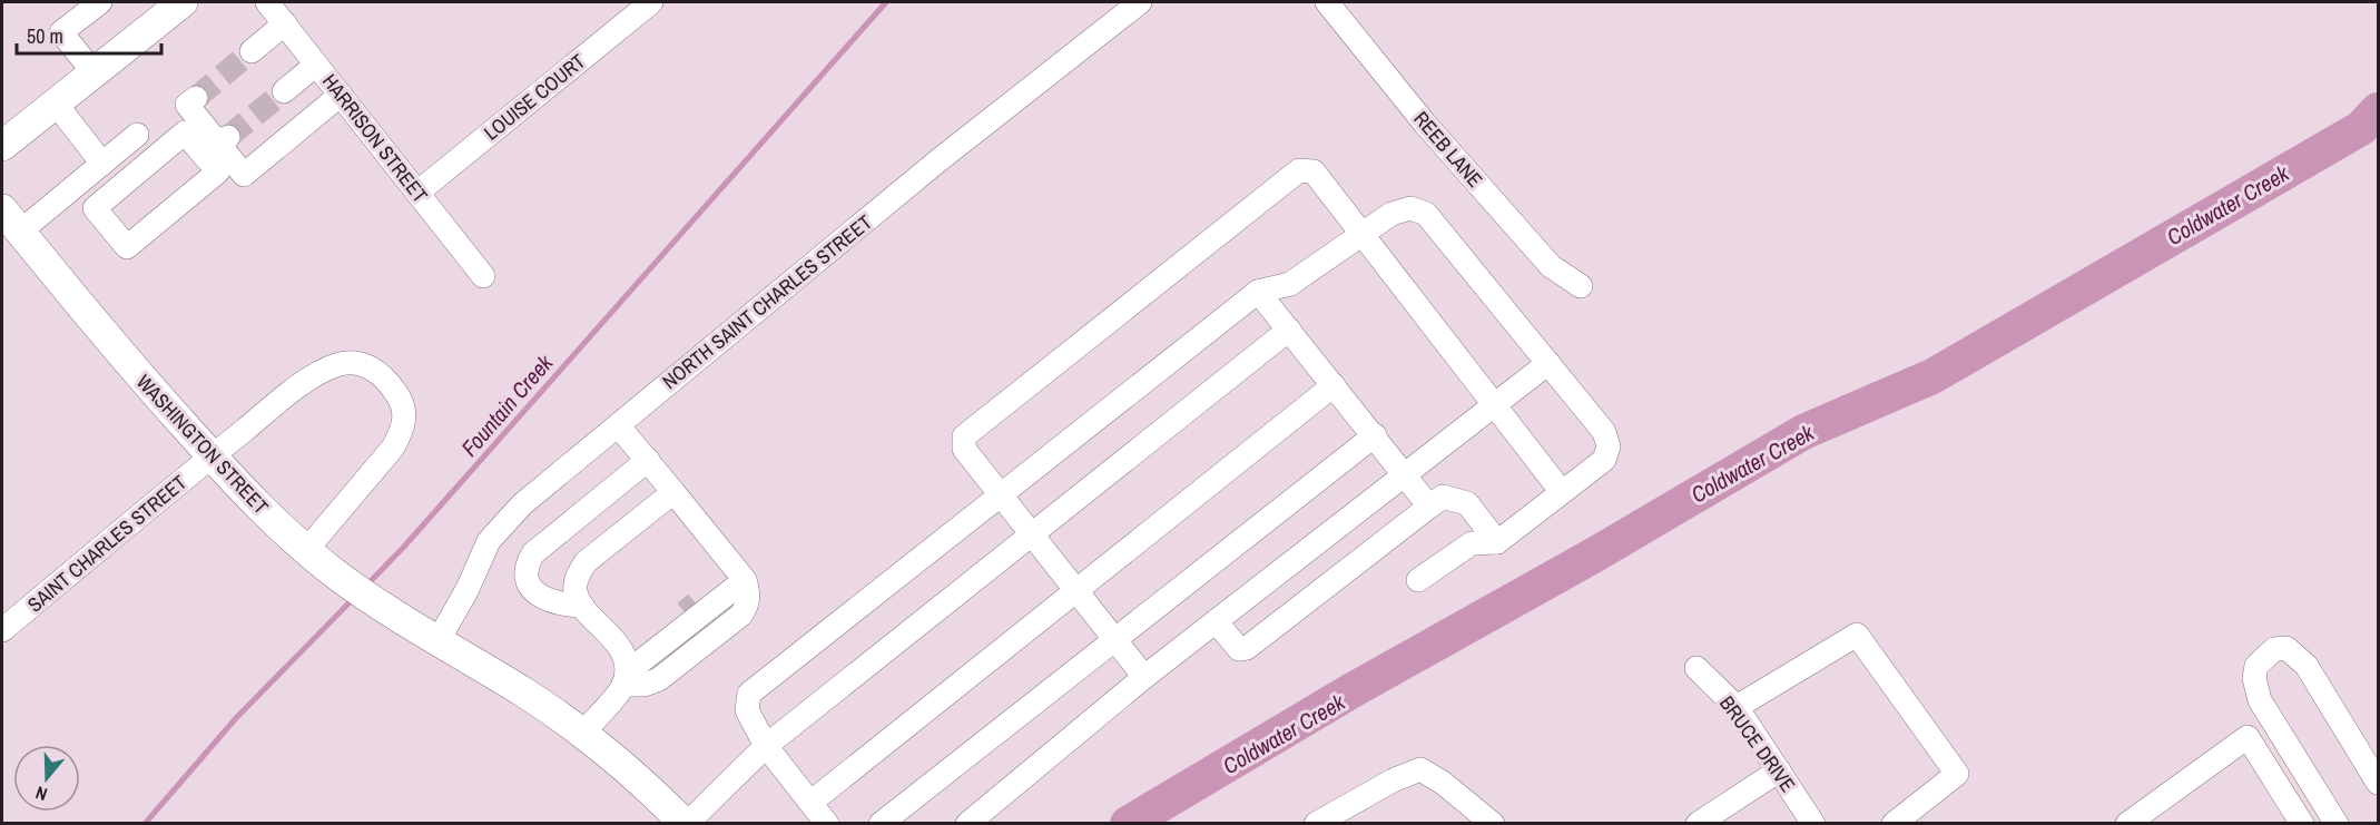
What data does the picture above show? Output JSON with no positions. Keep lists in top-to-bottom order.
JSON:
{
  "streets": {
    "main road": ["WASHINGTON STREET"],
    "street": [
      "LOUISE COURT",
      "HARRISON STREET",
      "REEB LANE",
      "NORTH SAINT CHARLES STREET",
      "SAINT CHARLES STREET",
      "BRUCE DRIVE"
    ]
  },
  "crossings": [
    ["LOUISE COURT", "HARRISON STREET"],
    ["NORTH SAINT CHARLES STREET", "WASHINGTON STREET"],
    ["WASHINGTON STREET", "SAINT CHARLES STREET"]
  ],
  "water": ["Coldwater Creek", "Fountain Creek"],
  "scale_bar": "50 m",
  "north": "bottom"
}
